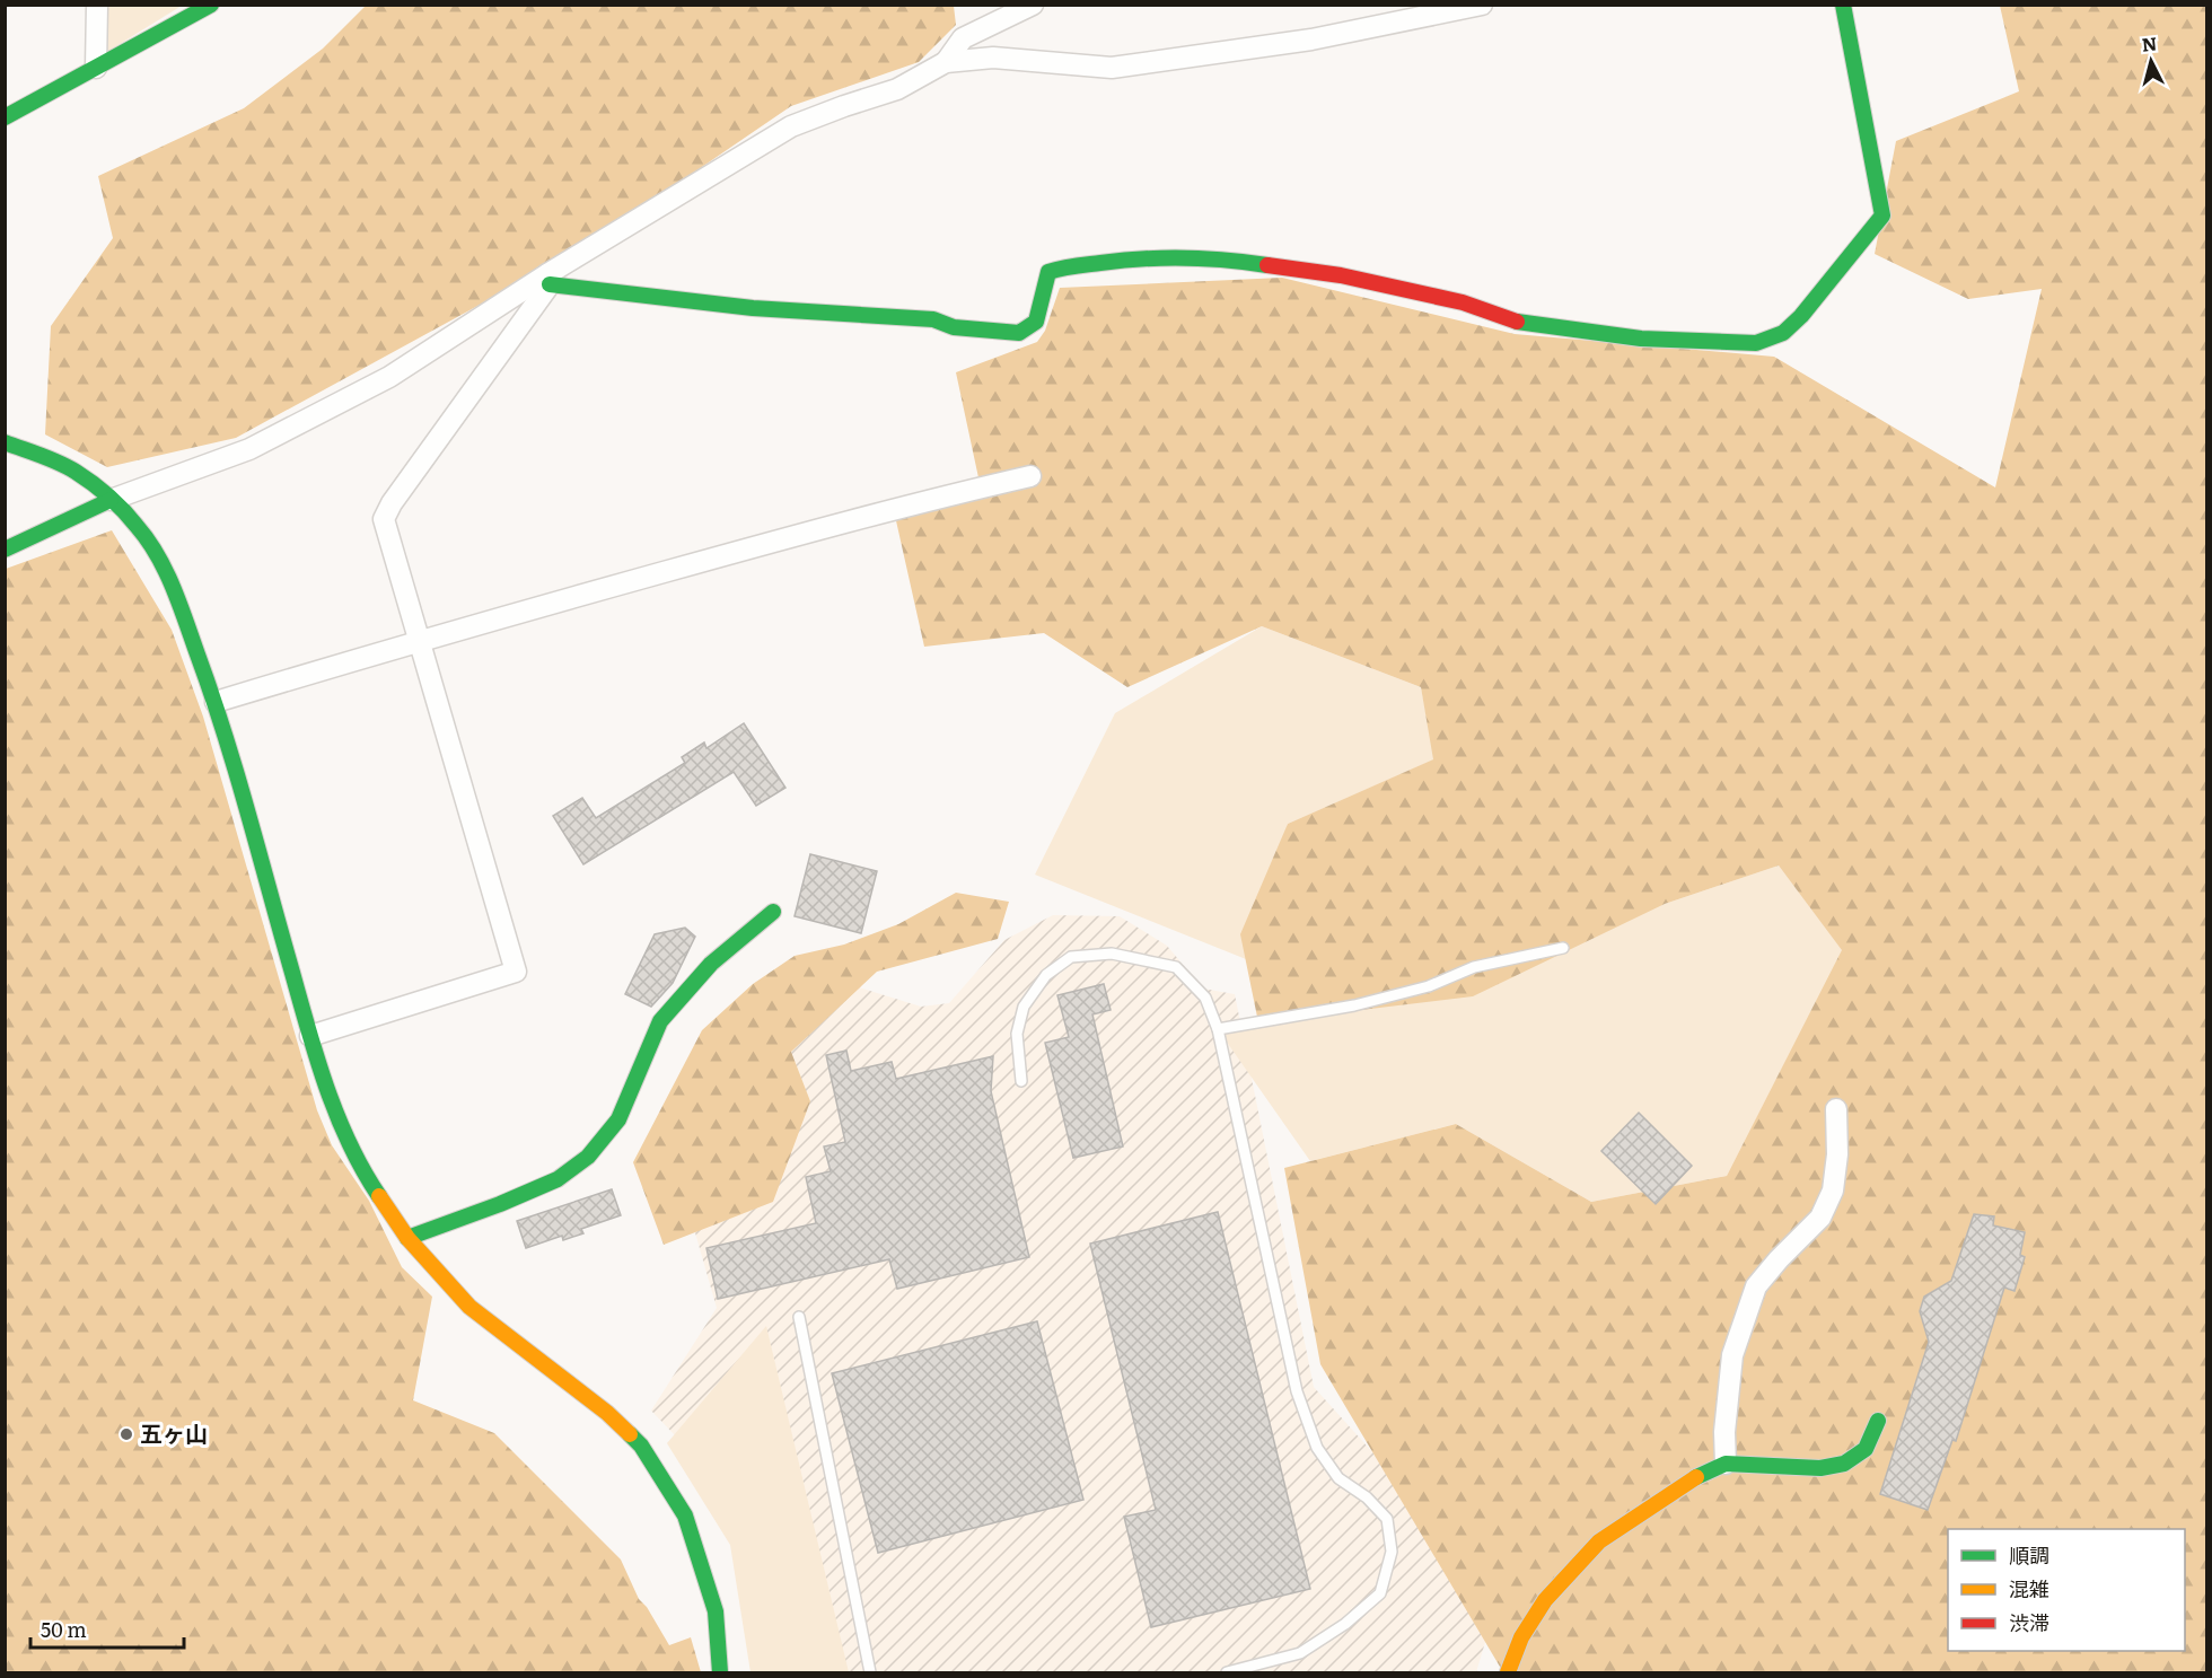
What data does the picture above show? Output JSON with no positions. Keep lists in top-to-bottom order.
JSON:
{
  "places": ["五ヶ山"],
  "legend": ["順調", "混雑", "渋滞"],
  "scale_bar": "50 m",
  "north": "top"
}
